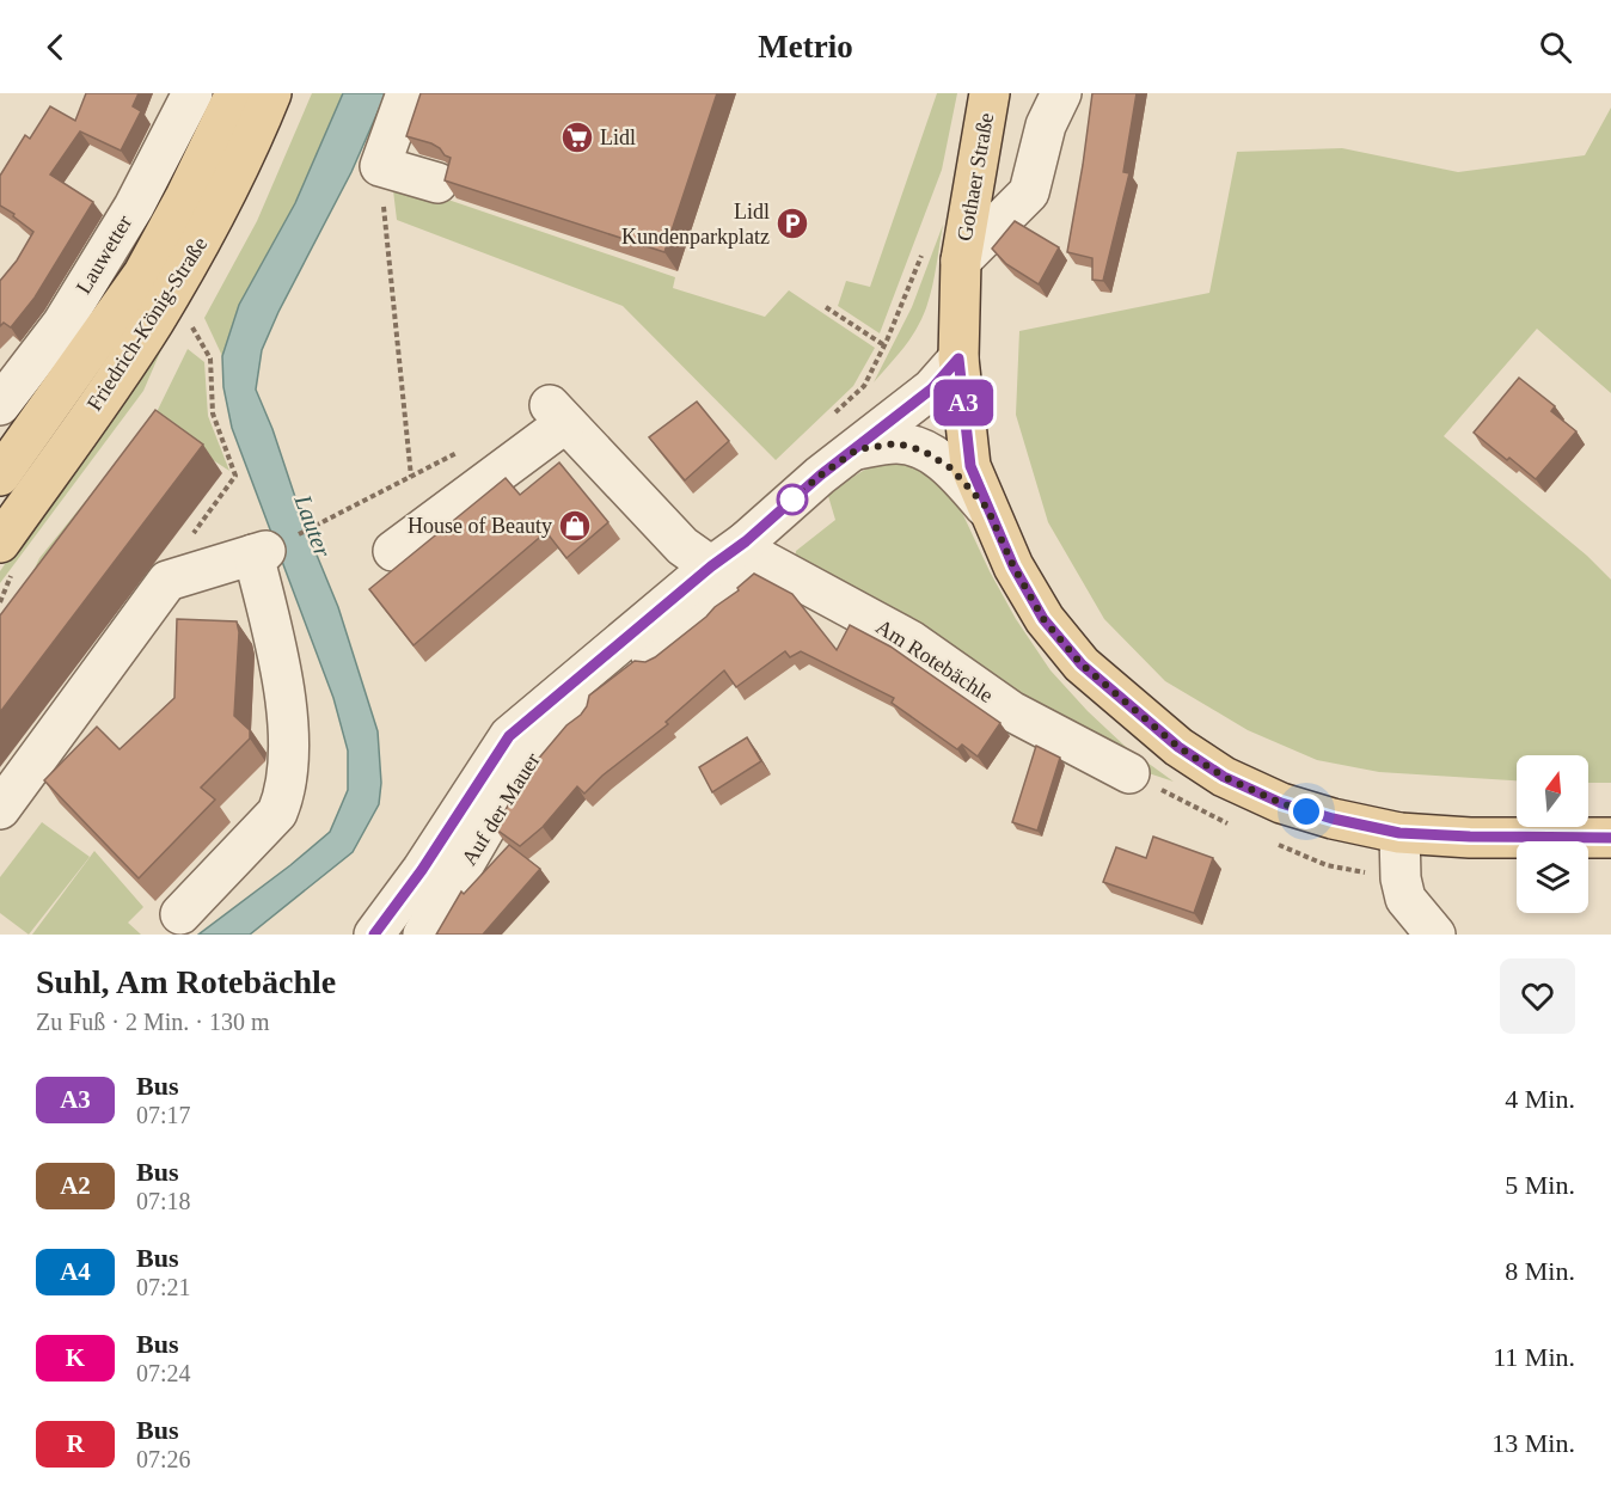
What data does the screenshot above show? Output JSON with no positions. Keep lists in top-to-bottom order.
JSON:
{
  "streets": {
    "main road": ["Gothaer Straße", "Friedrich-König-Straße"],
    "street": ["Lauwetter", "Am Rotebächle", "Auf der Mauer"]
  },
  "crossings": [
    ["Am Rotebächle", "Auf der Mauer"]
  ],
  "water": ["Lauter"],
  "places": {
    "supermarket": ["Lidl"],
    "parking": ["Lidl Kundenparkplatz"],
    "shop": ["House of Beauty"]
  },
  "lines": ["bus line A3"],
  "north": "top",
  "page": {
    "header": "Metrio",
    "on_map": "A3",
    "heading": ["Suhl, Am Rotebächle", "Zu Fuß · 2 Min. · 130 m"],
    "list": [
      {
        "mark": "A3",
        "name": "Bus",
        "note": "07:17",
        "value": "4 Min."
      },
      {
        "mark": "A2",
        "name": "Bus",
        "note": "07:18",
        "value": "5 Min."
      },
      {
        "mark": "A4",
        "name": "Bus",
        "note": "07:21",
        "value": "8 Min."
      },
      {
        "mark": "K",
        "name": "Bus",
        "note": "07:24",
        "value": "11 Min."
      },
      {
        "mark": "R",
        "name": "Bus",
        "note": "07:26",
        "value": "13 Min."
      }
    ]
  }
}
